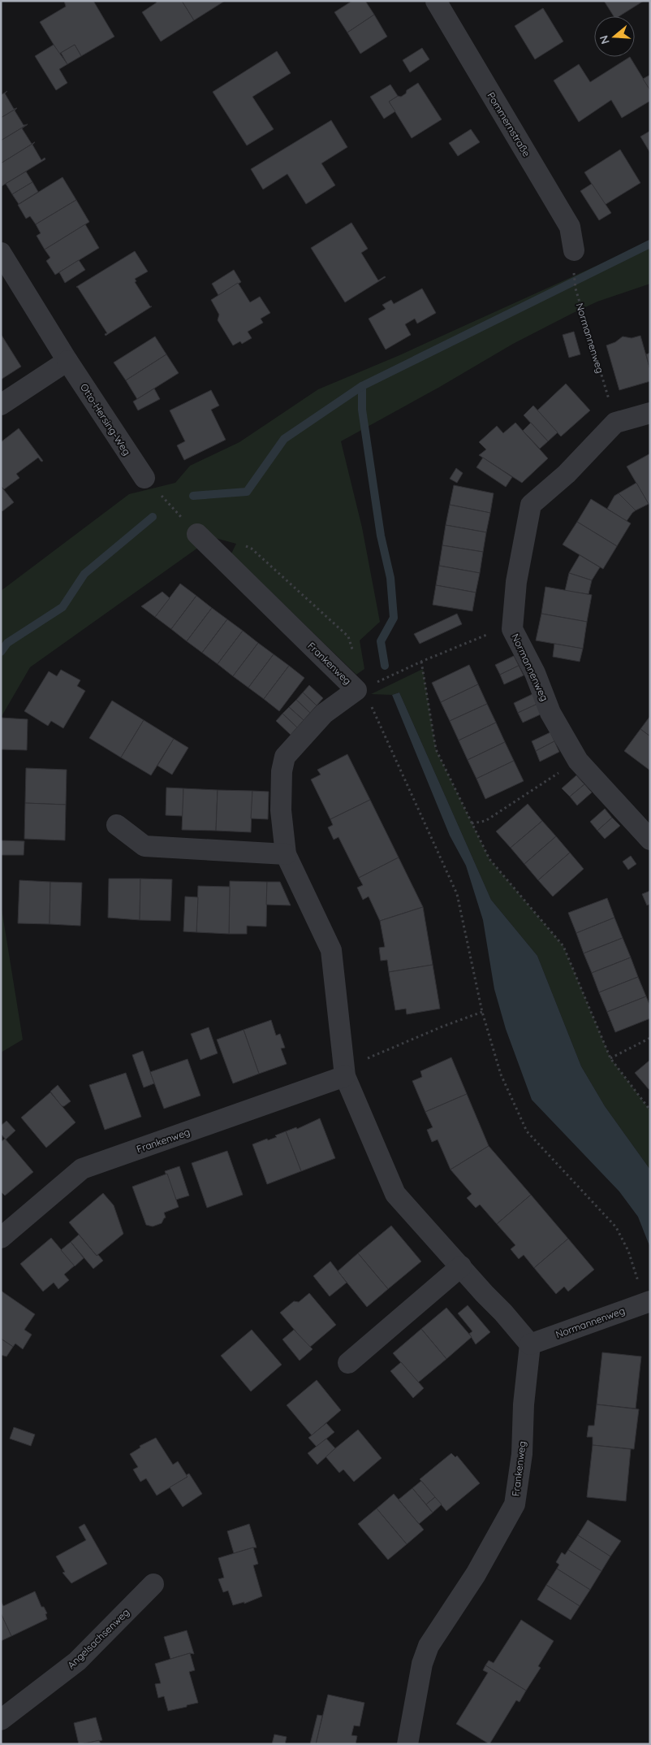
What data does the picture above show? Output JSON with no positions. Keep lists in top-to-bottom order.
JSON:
{
  "streets": {
    "street": [
      "Pommernstraße",
      "Normannenweg",
      "Otto-Hersing-Weg",
      "Frankenweg",
      "Angelsachsenweg"
    ]
  },
  "crossings": [
    ["Normannenweg", "Frankenweg"]
  ],
  "north": "left"
}
